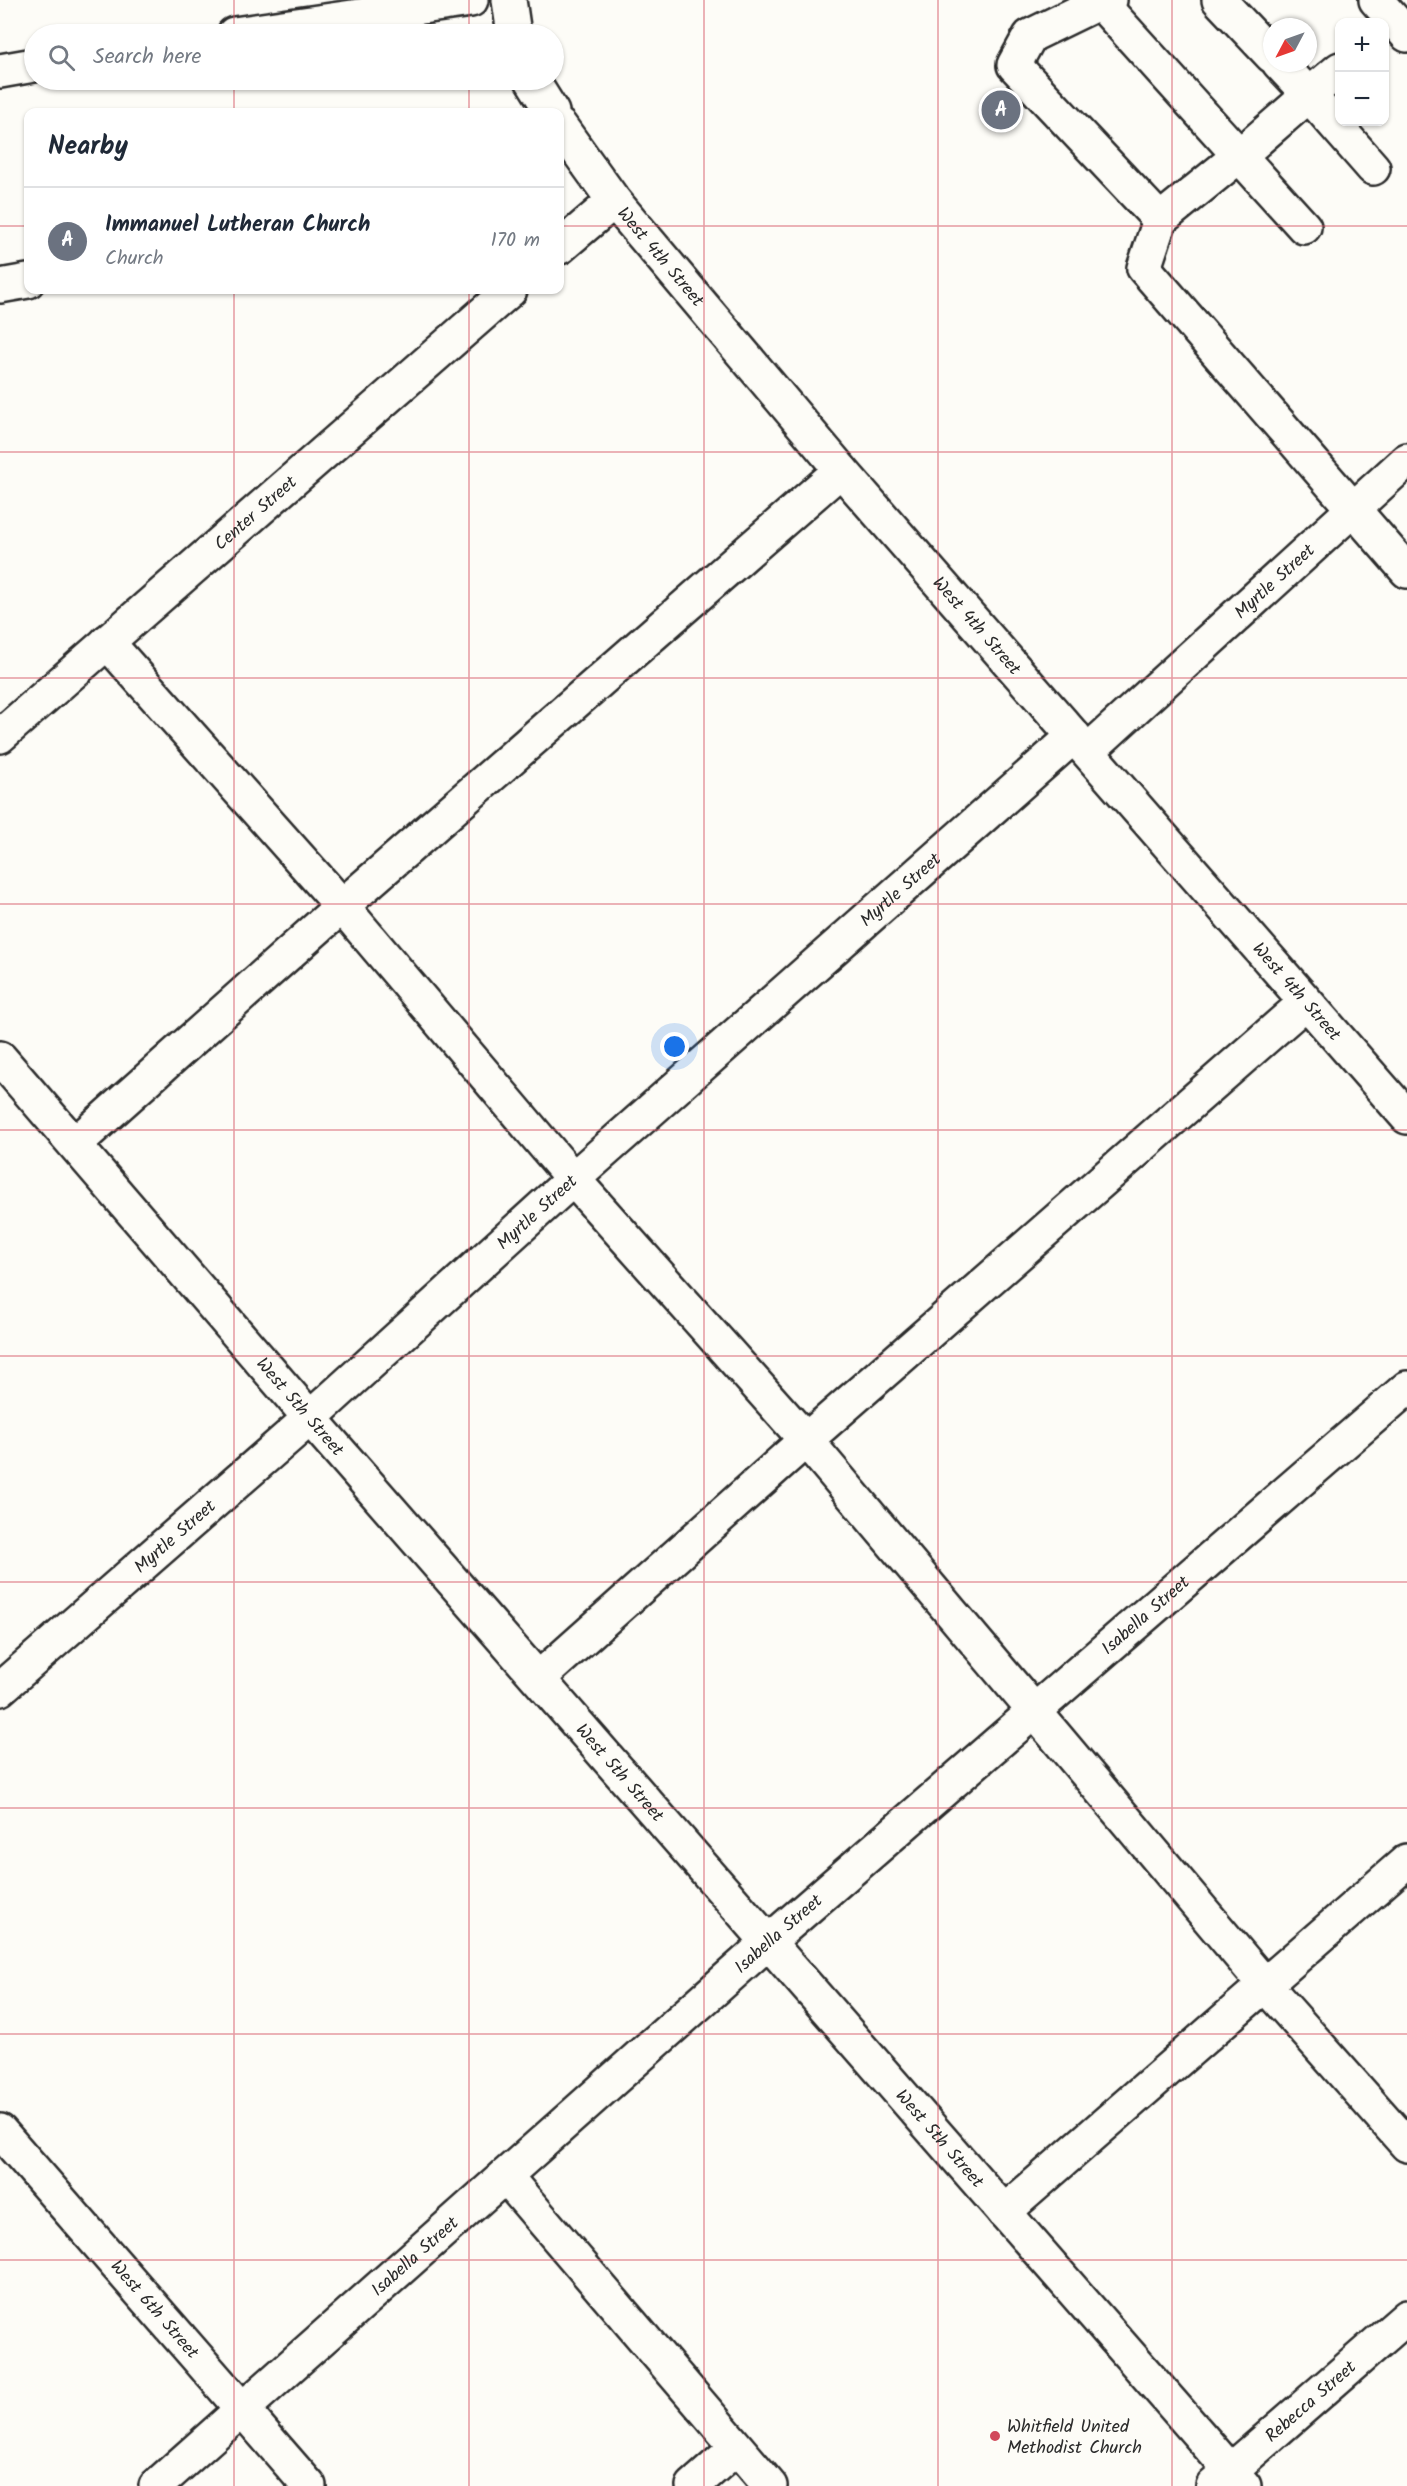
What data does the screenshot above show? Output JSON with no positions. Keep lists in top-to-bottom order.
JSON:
{
  "streets": {
    "street": [
      "West 4th Street",
      "Center Street",
      "Myrtle Street",
      "West 5th Street",
      "Isabella Street",
      "West 6th Street",
      "Rebecca Street"
    ]
  },
  "crossings": [
    ["West 4th Street", "Myrtle Street"],
    ["Myrtle Street", "West 5th Street"],
    ["West 5th Street", "Isabella Street"],
    ["West 5th Street", "Rebecca Street"],
    ["Isabella Street", "West 6th Street"]
  ],
  "places": ["Whitfield United Methodist Church"],
  "north": "bottom left",
  "page": {
    "map_buttons": ["+", "−"],
    "search": "Search here",
    "pins": "A",
    "heading": "Nearby",
    "list": [
      {
        "mark": "A",
        "name": "Immanuel Lutheran Church",
        "note": "Church",
        "value": "170 m"
      }
    ]
  }
}
